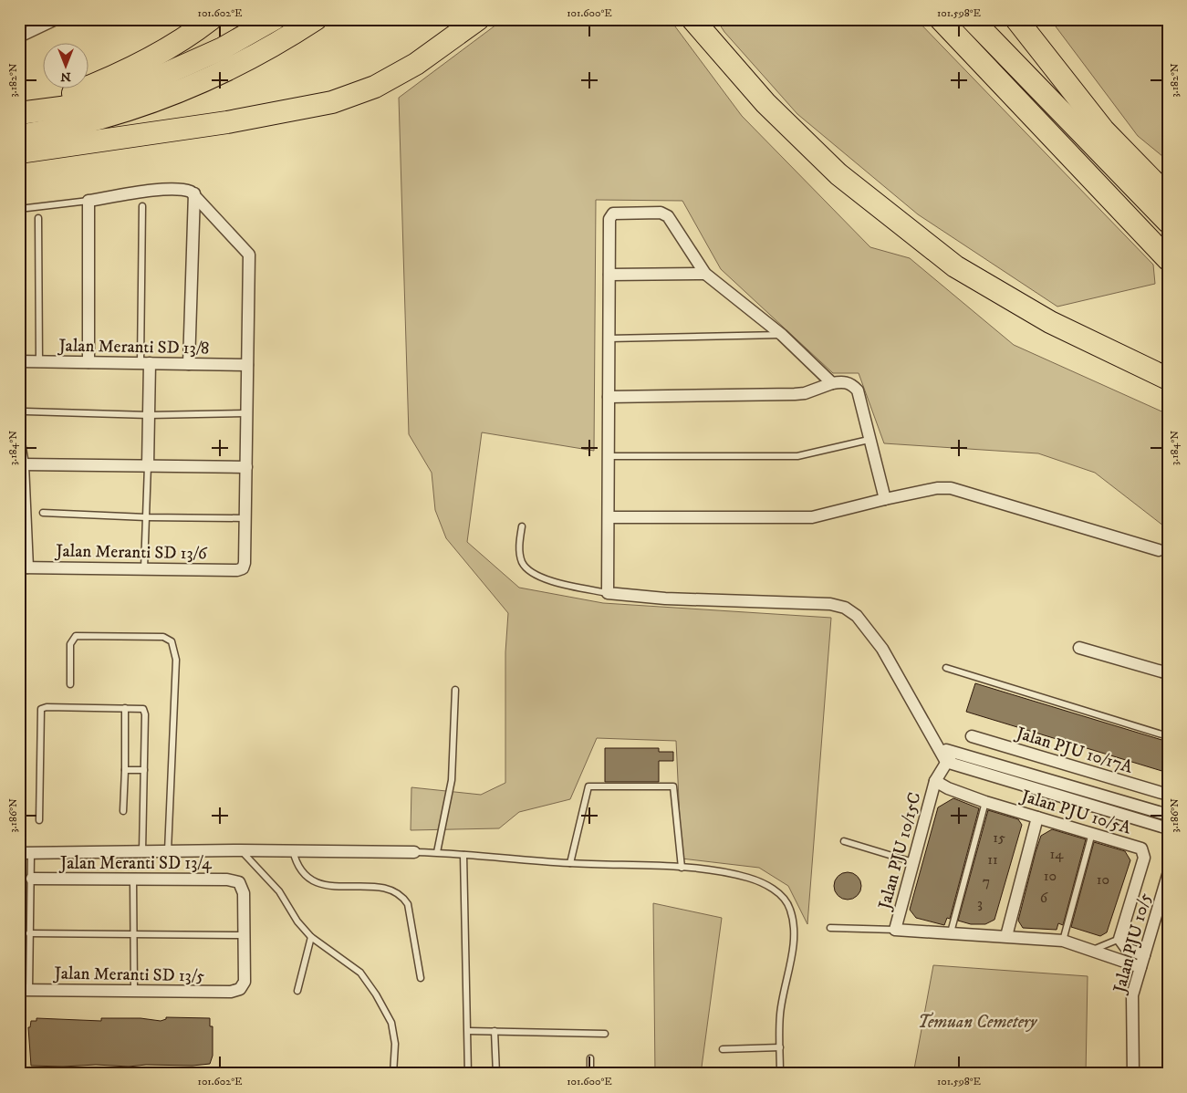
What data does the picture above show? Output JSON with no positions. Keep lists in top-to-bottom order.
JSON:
{
  "streets": {
    "street": [
      "Jalan Meranti SD 13/8",
      "Jalan Meranti SD 13/6",
      "Jalan PJU 10/17A",
      "Jalan PJU 10/5A",
      "Jalan PJU 10/15C",
      "Jalan Meranti SD 13/4",
      "Jalan PJU 10/5",
      "Jalan Meranti SD 13/5"
    ]
  },
  "crossings": [
    ["Jalan PJU 10/5A", "Jalan PJU 10/15C"],
    ["Jalan Meranti SD 13/4", "Jalan Meranti SD 13/5"]
  ],
  "parks": ["Temuan Cemetery"],
  "house_numbers": [
    "15",
    "14",
    "11",
    "10",
    "10",
    "7",
    "6",
    "3"
  ],
  "north": "bottom",
  "coordinates": [
    "101.602°E",
    "101.600°E",
    "101.598°E",
    "3.182°N",
    "3.184°N",
    "3.186°N"
  ]
}
